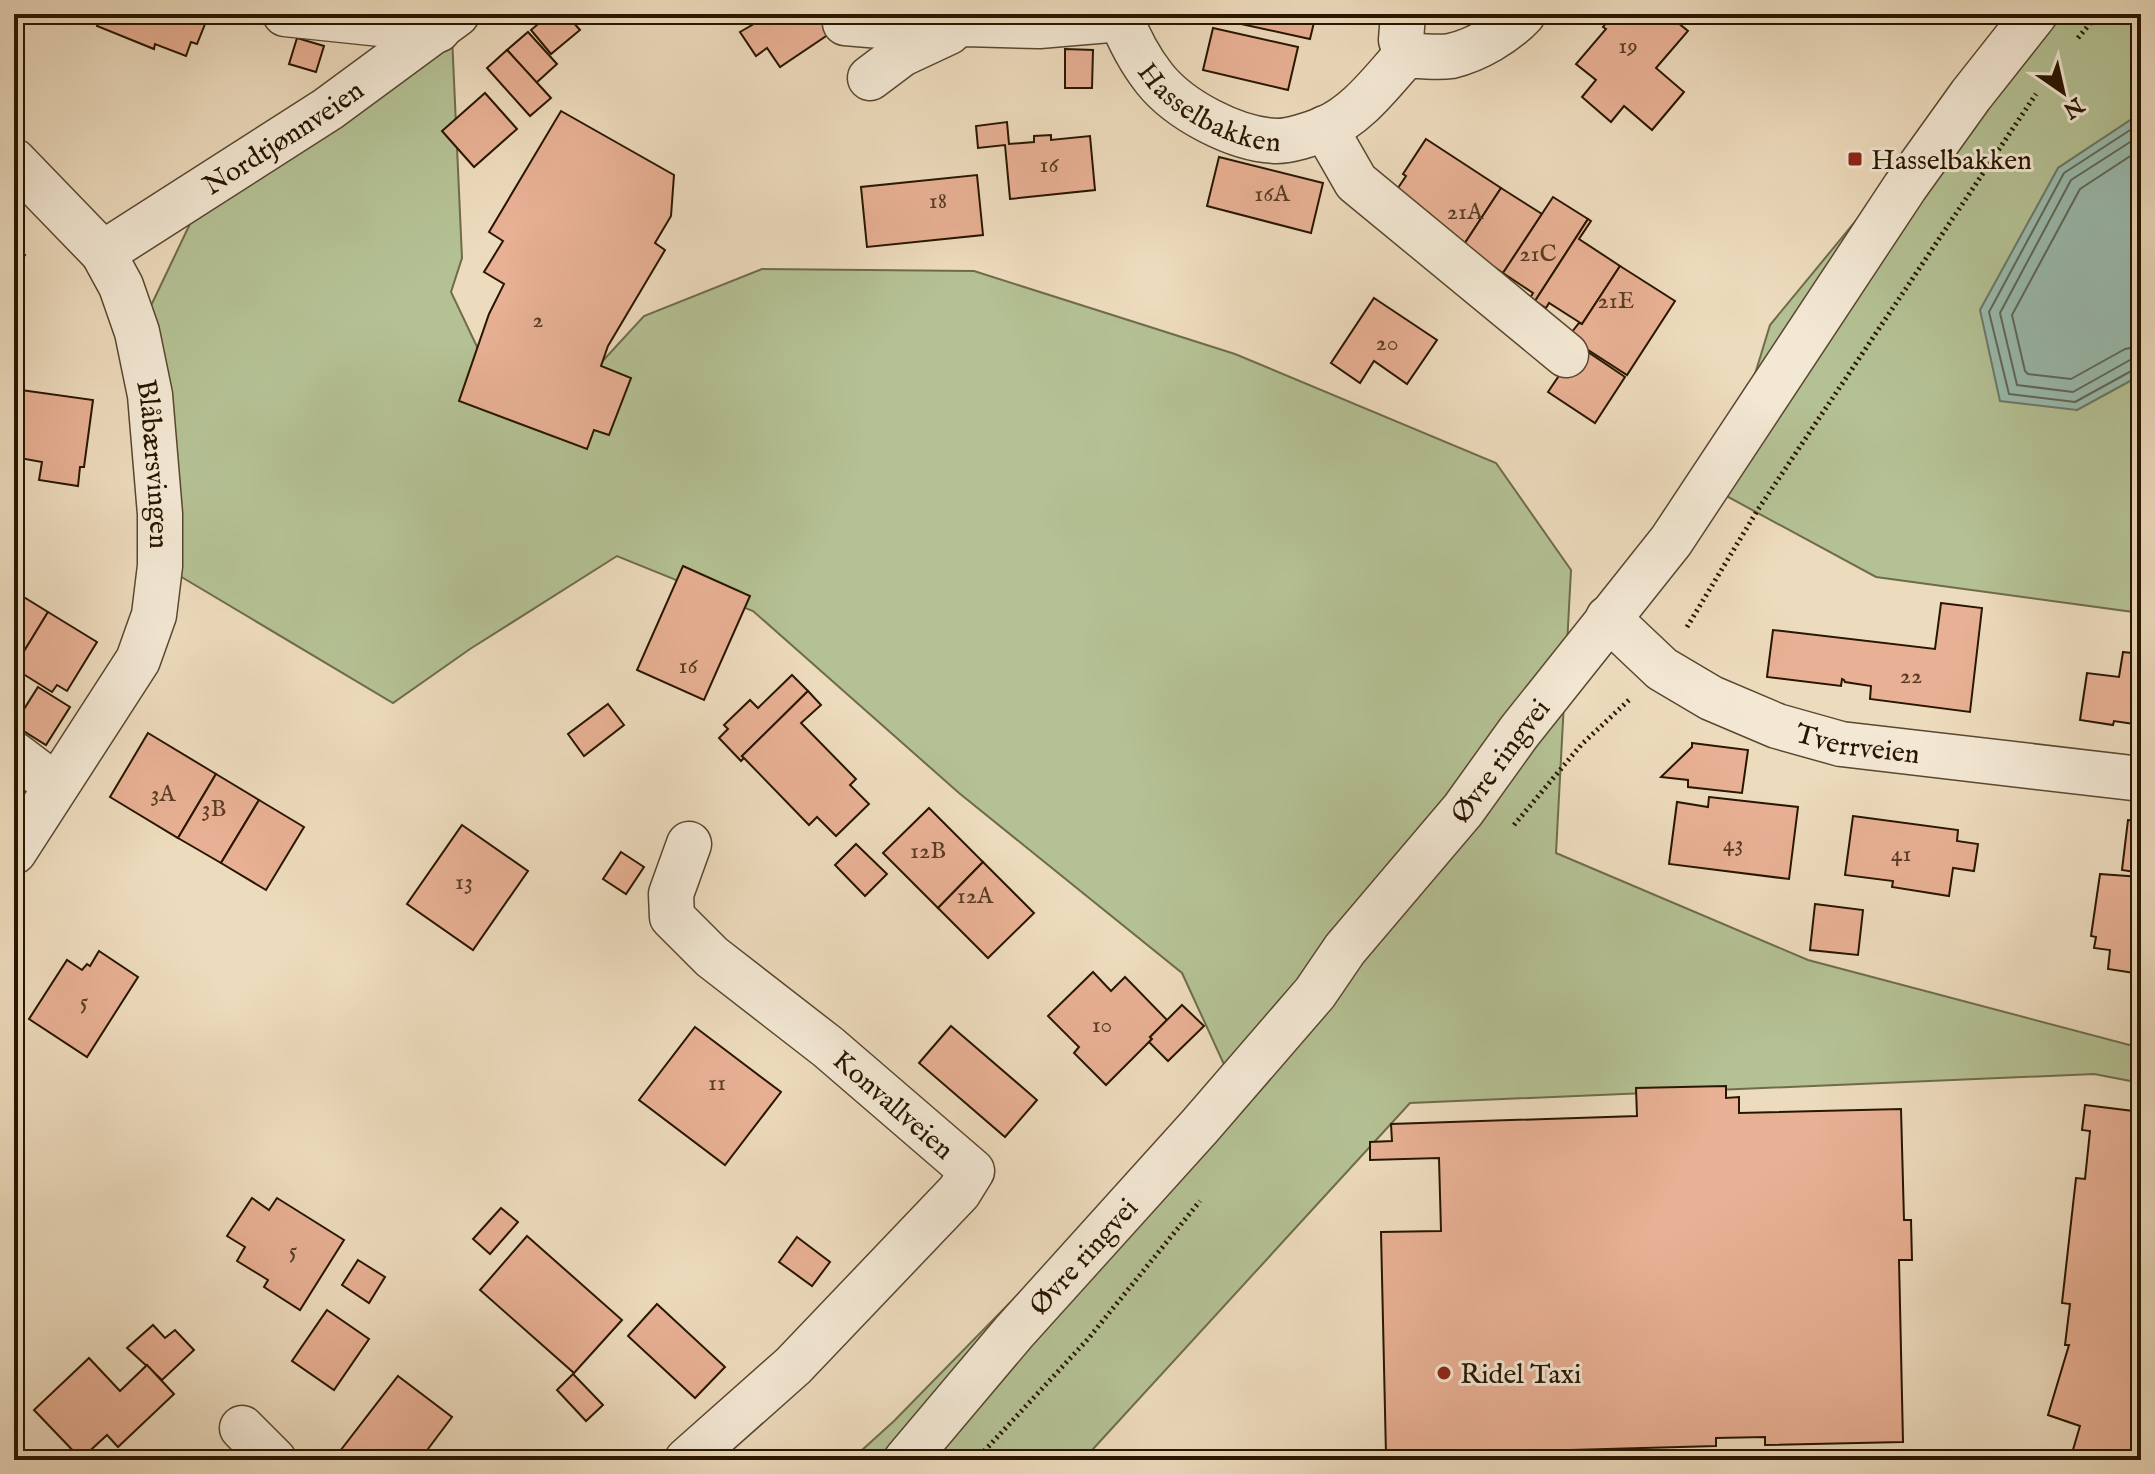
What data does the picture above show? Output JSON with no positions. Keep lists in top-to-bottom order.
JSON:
{
  "streets": {
    "street": [
      "Hasselbakken",
      "Nordtjønnveien",
      "Blåbærsvingen",
      "Tverrveien",
      "Øvre ringvei",
      "Konvallveien"
    ]
  },
  "crossings": [
    ["Nordtjønnveien", "Blåbærsvingen"],
    ["Tverrveien", "Øvre ringvei"]
  ],
  "places": {
    "transit": ["Hasselbakken"],
    "other": ["Ridel Taxi"]
  },
  "house_numbers": [
    "19",
    "16",
    "16A",
    "18",
    "21A",
    "21C",
    "21E",
    "2",
    "20",
    "16",
    "22",
    "3A",
    "3B",
    "43",
    "12B",
    "41",
    "13",
    "12A",
    "5",
    "10",
    "11",
    "5"
  ],
  "north": "bottom right"
}
